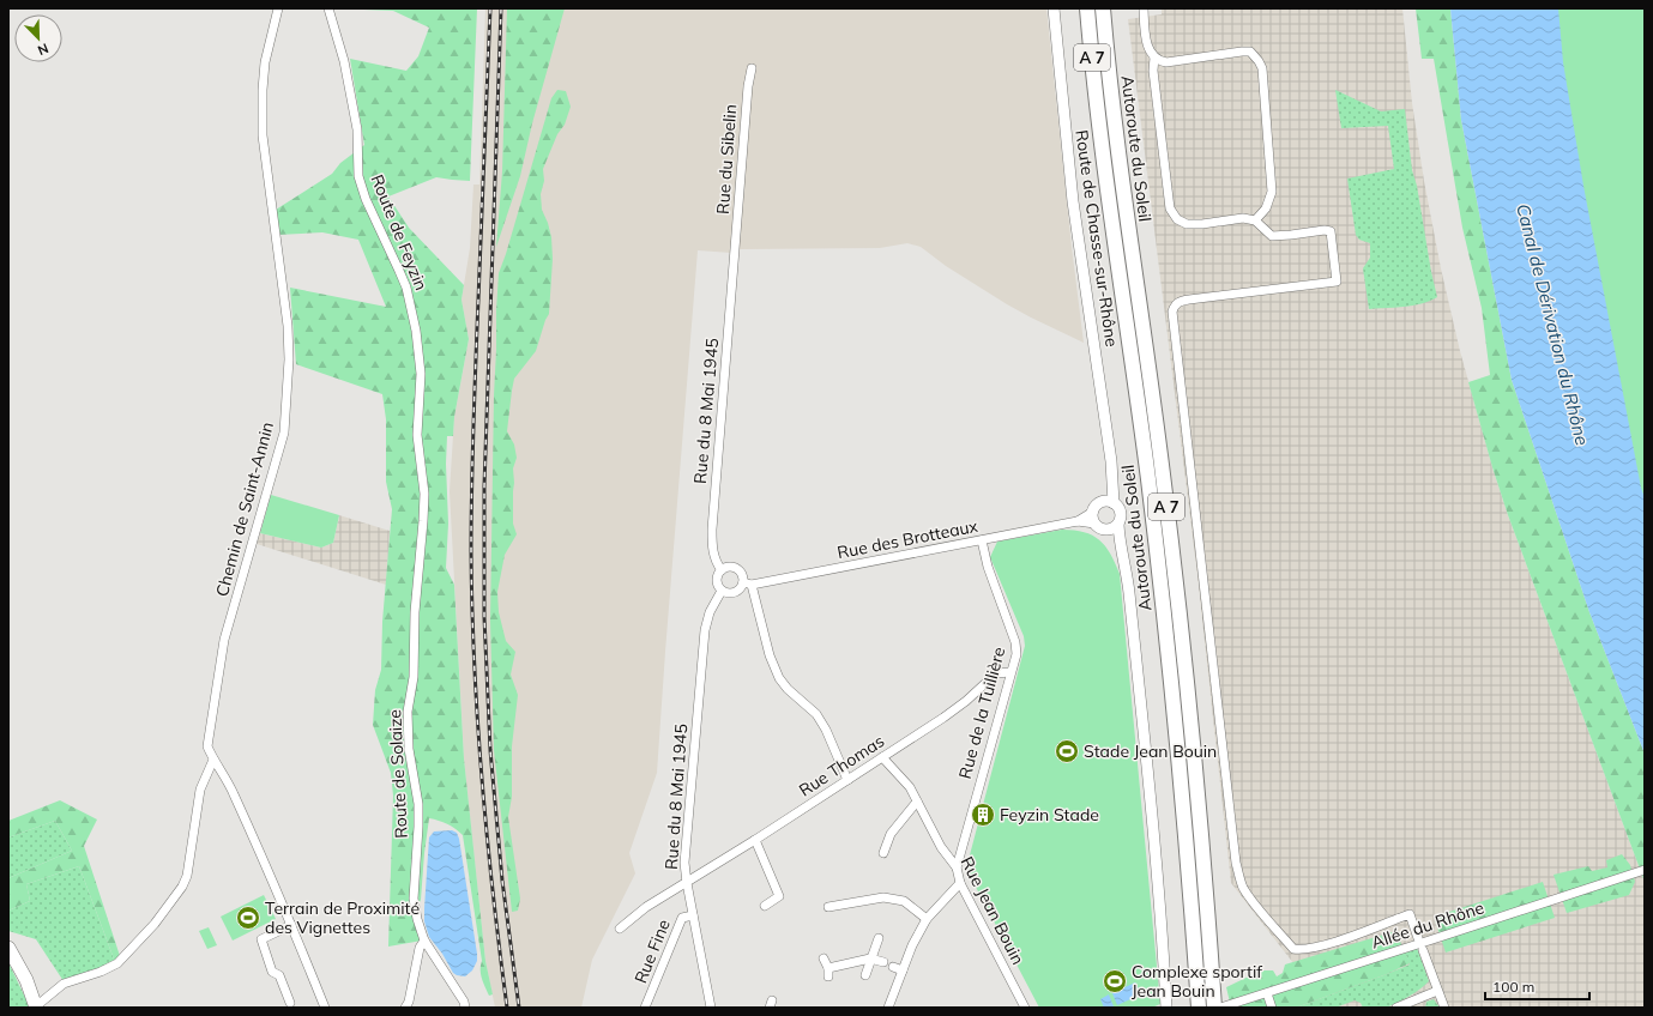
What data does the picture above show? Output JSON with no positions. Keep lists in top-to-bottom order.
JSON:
{
  "streets": {
    "highway": ["A 7", "Autoroute du Soleil"],
    "main road": ["Route de Chasse-sur-Rhône"],
    "street": [
      "Rue du Sibelin",
      "Route de Feyzin",
      "Rue du 8 Mai 1945",
      "Chemin de Saint-Annin",
      "Rue des Brotteaux",
      "Rue de la Tuillière",
      "Rue Thomas",
      "Route de Solaize",
      "Rue Jean Bouin",
      "Allée du Rhône",
      "Rue Fine"
    ]
  },
  "crossings": [
    ["Rue du Sibelin", "Rue du 8 Mai 1945"],
    ["Route de Feyzin", "Route de Solaize"],
    ["Route de Chasse-sur-Rhône", "Rue des Brotteaux"],
    ["Rue du 8 Mai 1945", "Rue des Brotteaux"],
    ["Rue du 8 Mai 1945", "Rue Thomas"],
    ["Rue du 8 Mai 1945", "Rue Fine"],
    ["Rue des Brotteaux", "Rue de la Tuillière"],
    ["Rue de la Tuillière", "Rue Thomas"],
    ["Rue de la Tuillière", "Rue Jean Bouin"],
    ["Rue Thomas", "Rue Jean Bouin"]
  ],
  "water": ["Canal de Dérivation du Rhône"],
  "places": {
    "sports": ["Stade Jean Bouin", "Terrain de Proximité des Vignettes", "Complexe sportif Jean Bouin"],
    "building": ["Feyzin Stade"]
  },
  "scale_bar": "100 m",
  "north": "bottom right"
}
